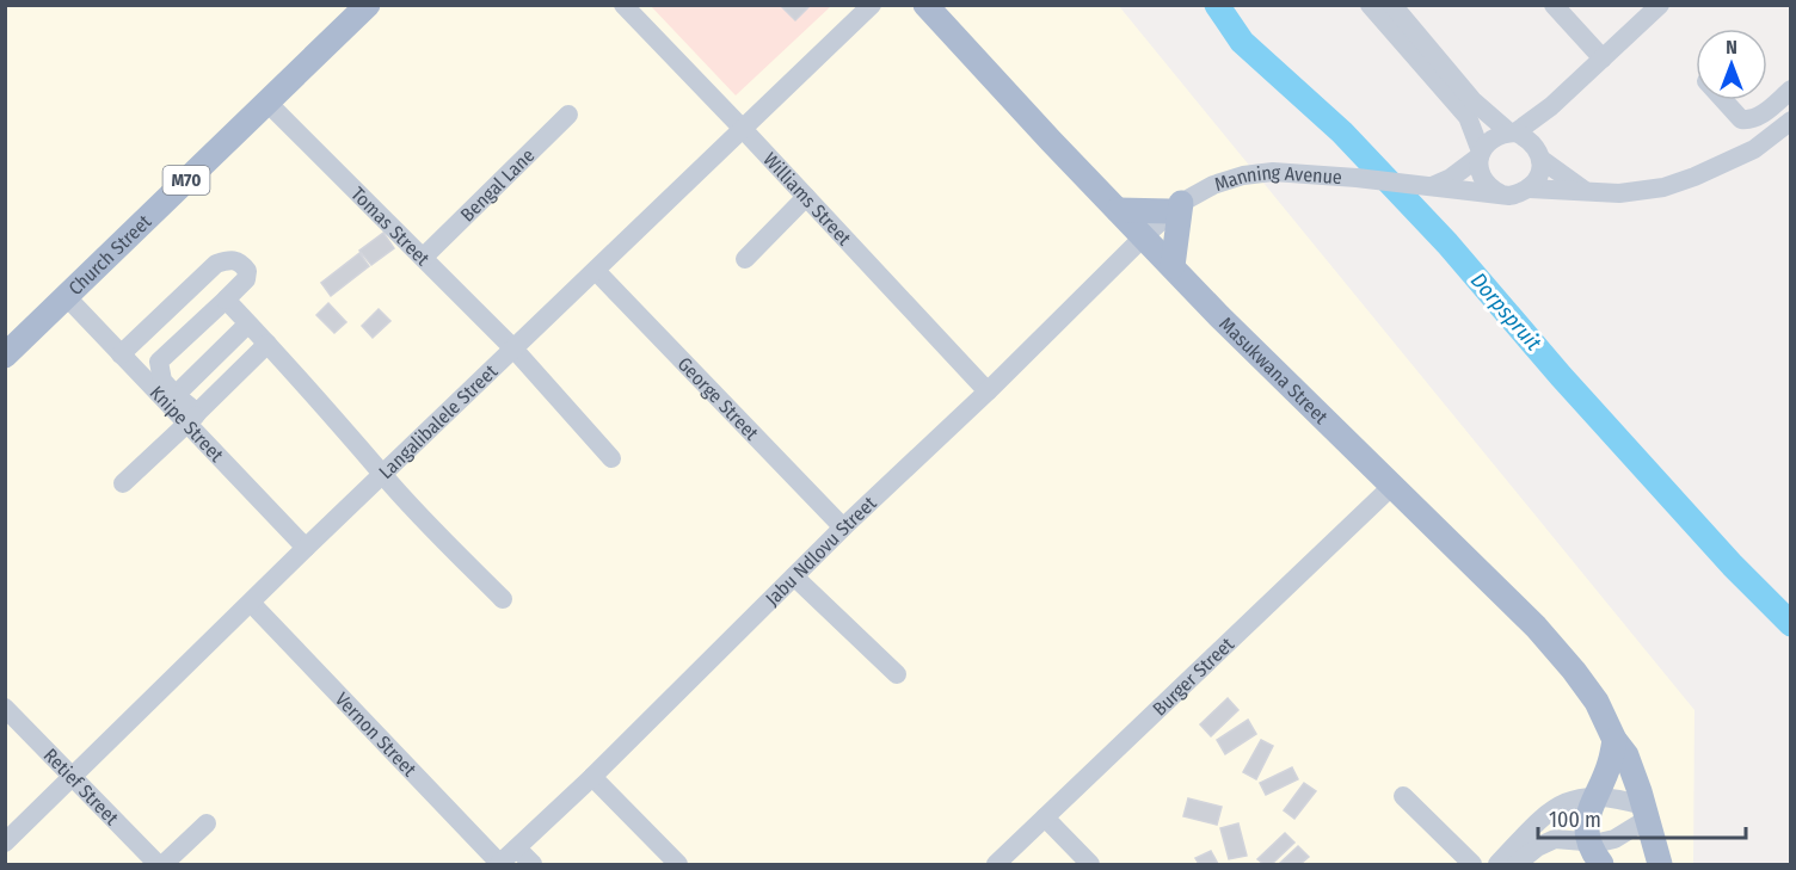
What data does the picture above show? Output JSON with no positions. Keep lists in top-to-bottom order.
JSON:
{
  "streets": {
    "main road": ["M70", "Church Street", "Masukwana Street"],
    "street": [
      "Manning Avenue",
      "Bengal Lane",
      "Williams Street",
      "Tomas Street",
      "George Street",
      "Langalibalele Street",
      "Knipe Street",
      "Jabu Ndlovu Street",
      "Burger Street",
      "Vernon Street",
      "Retief Street"
    ]
  },
  "crossings": [
    ["Manning Avenue", "Masukwana Street"],
    ["Manning Avenue", "Jabu Ndlovu Street"],
    ["Bengal Lane", "Tomas Street"],
    ["Williams Street", "Langalibalele Street"],
    ["Williams Street", "Jabu Ndlovu Street"],
    ["Tomas Street", "Church Street"],
    ["Tomas Street", "Langalibalele Street"],
    ["Church Street", "Knipe Street"],
    ["Masukwana Street", "Jabu Ndlovu Street"],
    ["Masukwana Street", "Burger Street"],
    ["George Street", "Langalibalele Street"],
    ["George Street", "Jabu Ndlovu Street"],
    ["Langalibalele Street", "Knipe Street"],
    ["Langalibalele Street", "Vernon Street"],
    ["Langalibalele Street", "Retief Street"],
    ["Jabu Ndlovu Street", "Vernon Street"]
  ],
  "water": ["Dorpspruit"],
  "scale_bar": "100 m",
  "north": "top"
}
